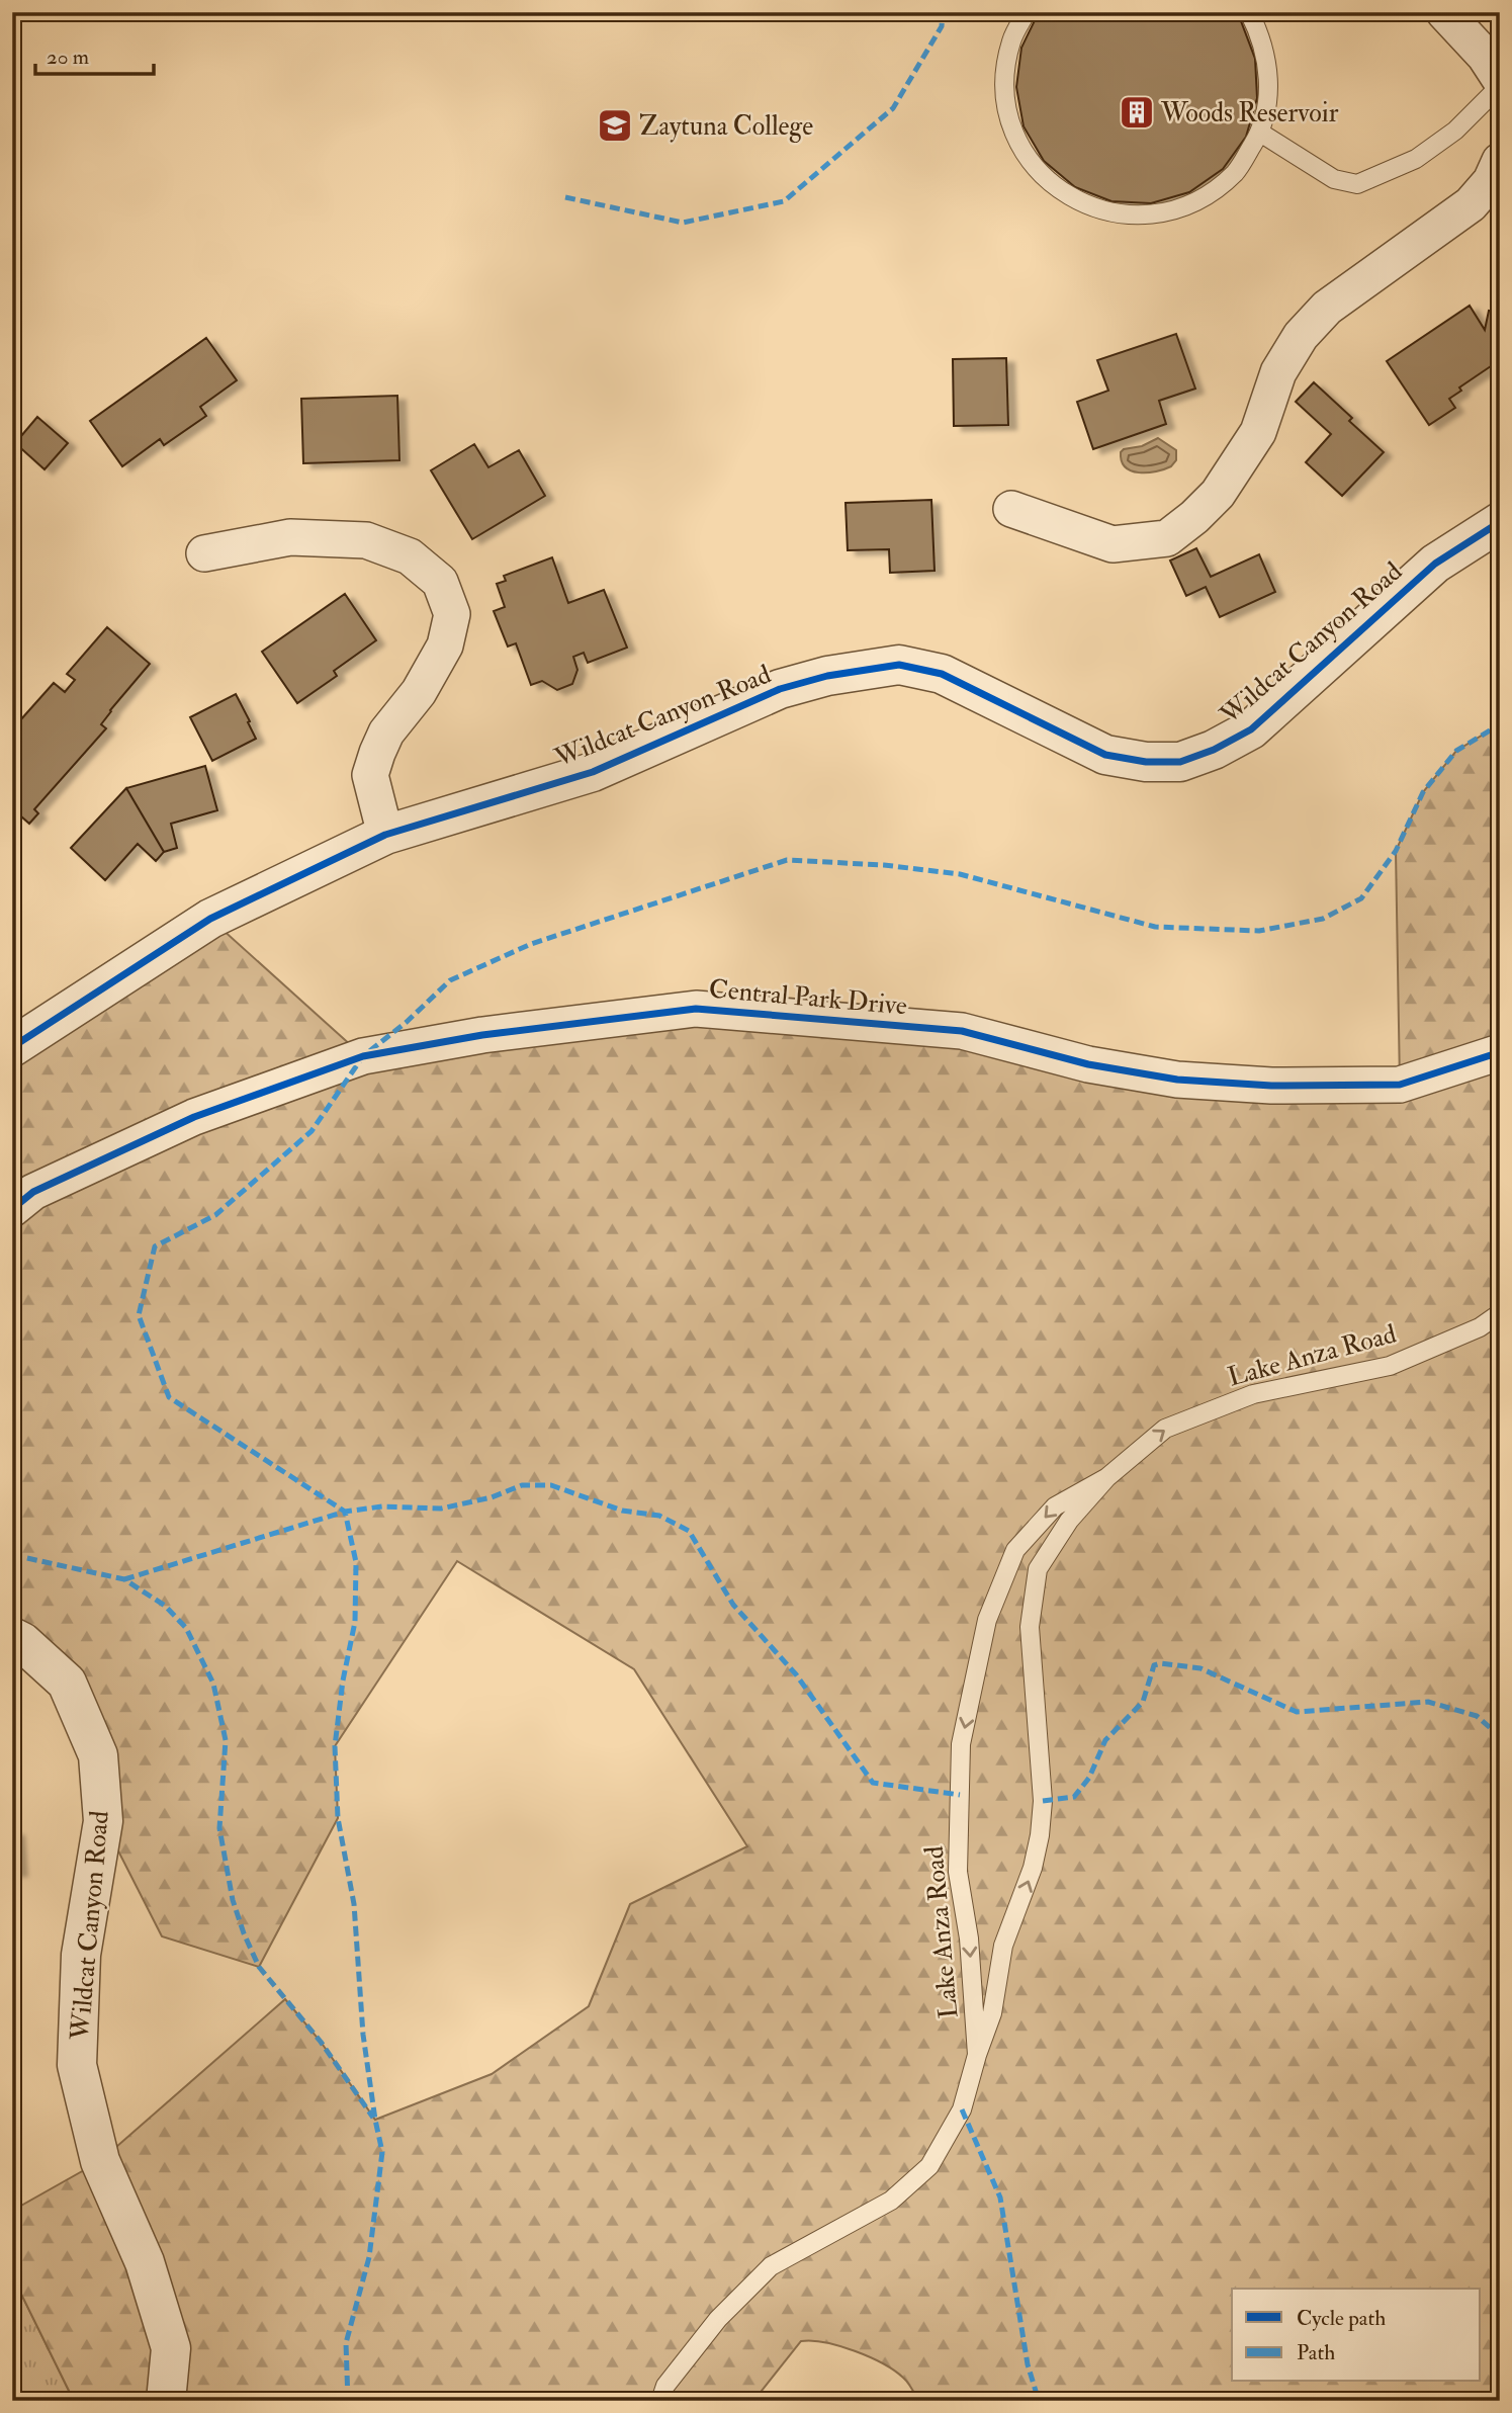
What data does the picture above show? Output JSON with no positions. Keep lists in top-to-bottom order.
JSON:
{
  "streets": {
    "street": ["Wildcat Canyon Road", "Central Park Drive"],
    "lane": ["Lake Anza Road"]
  },
  "places": {
    "building": ["Woods Reservoir"],
    "school or university": ["Zaytuna College"]
  },
  "legend": ["Cycle path", "Path"],
  "scale_bar": "20 m"
}
